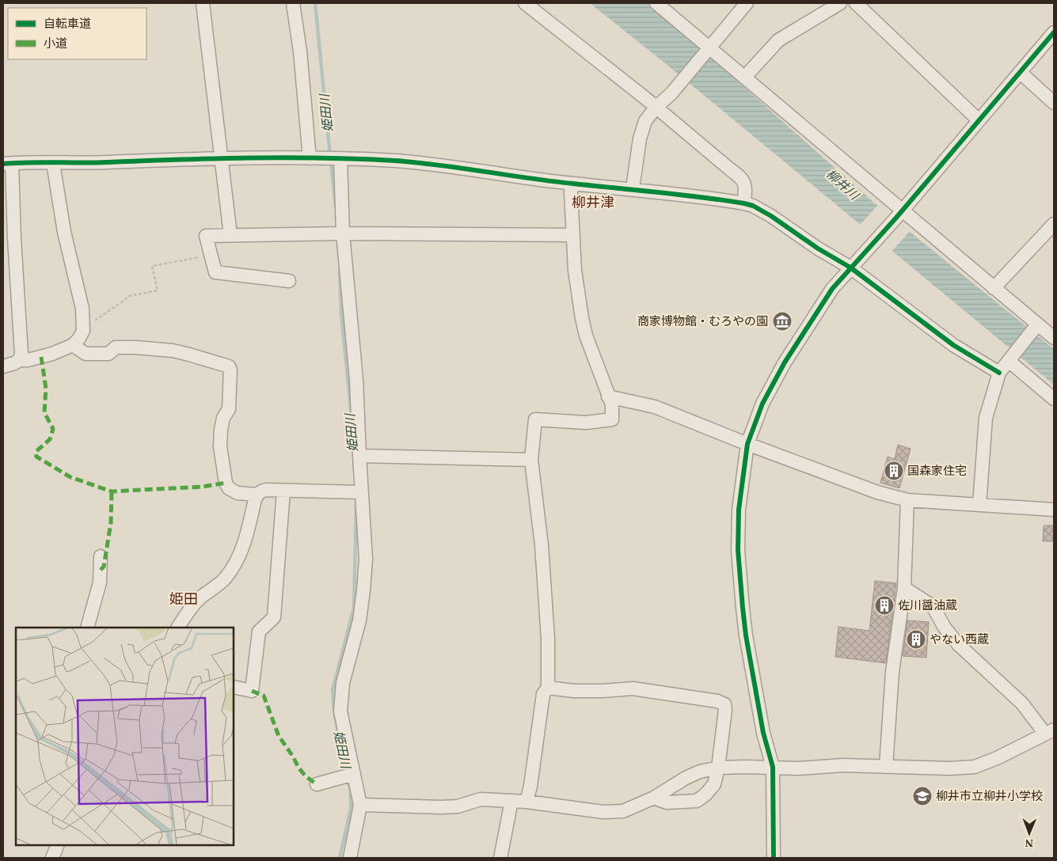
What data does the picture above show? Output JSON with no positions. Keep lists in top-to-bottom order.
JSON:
{
  "districts": ["柳井津", "姫田"],
  "water": ["姫田川", "柳井川"],
  "places": {
    "museum": ["商家博物館・むろやの園"],
    "building": ["国森家住宅", "佐川醤油蔵", "やない西蔵"],
    "school or university": ["柳井市立柳井小学校"]
  },
  "legend": ["自転車道", "小道"],
  "north": "bottom"
}
